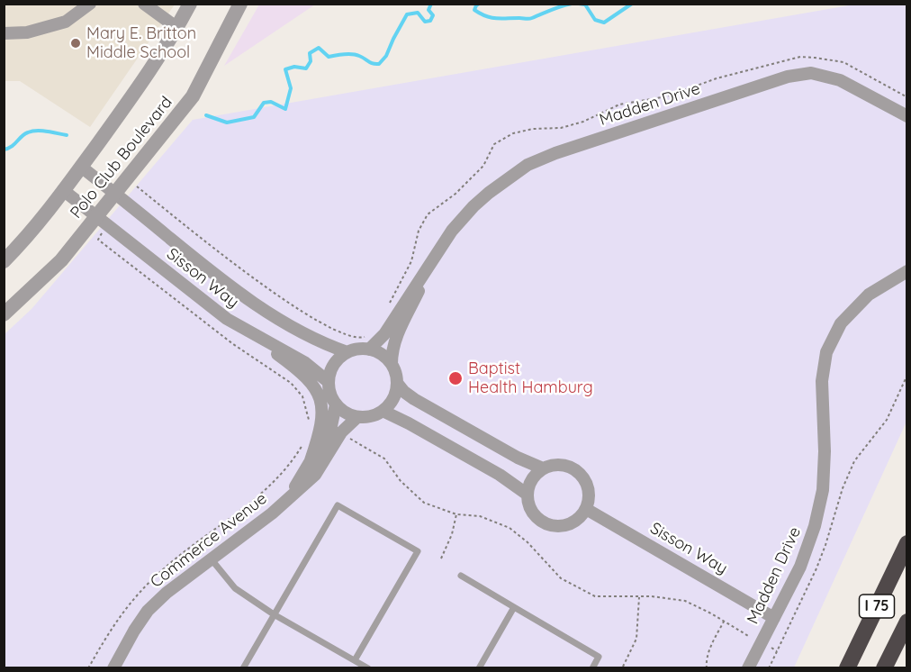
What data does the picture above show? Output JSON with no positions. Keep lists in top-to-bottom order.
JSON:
{
  "streets": {
    "highway": ["I 75"],
    "street": [
      "Madden Drive",
      "Polo Club Boulevard",
      "Sisson Way",
      "Commerce Avenue"
    ]
  },
  "crossings": [
    ["Madden Drive", "Sisson Way"],
    ["Madden Drive", "Commerce Avenue"],
    ["Polo Club Boulevard", "Sisson Way"],
    ["Sisson Way", "Commerce Avenue"]
  ],
  "places": ["Mary E. Britton Middle School", "Baptist Health Hamburg"]
}
